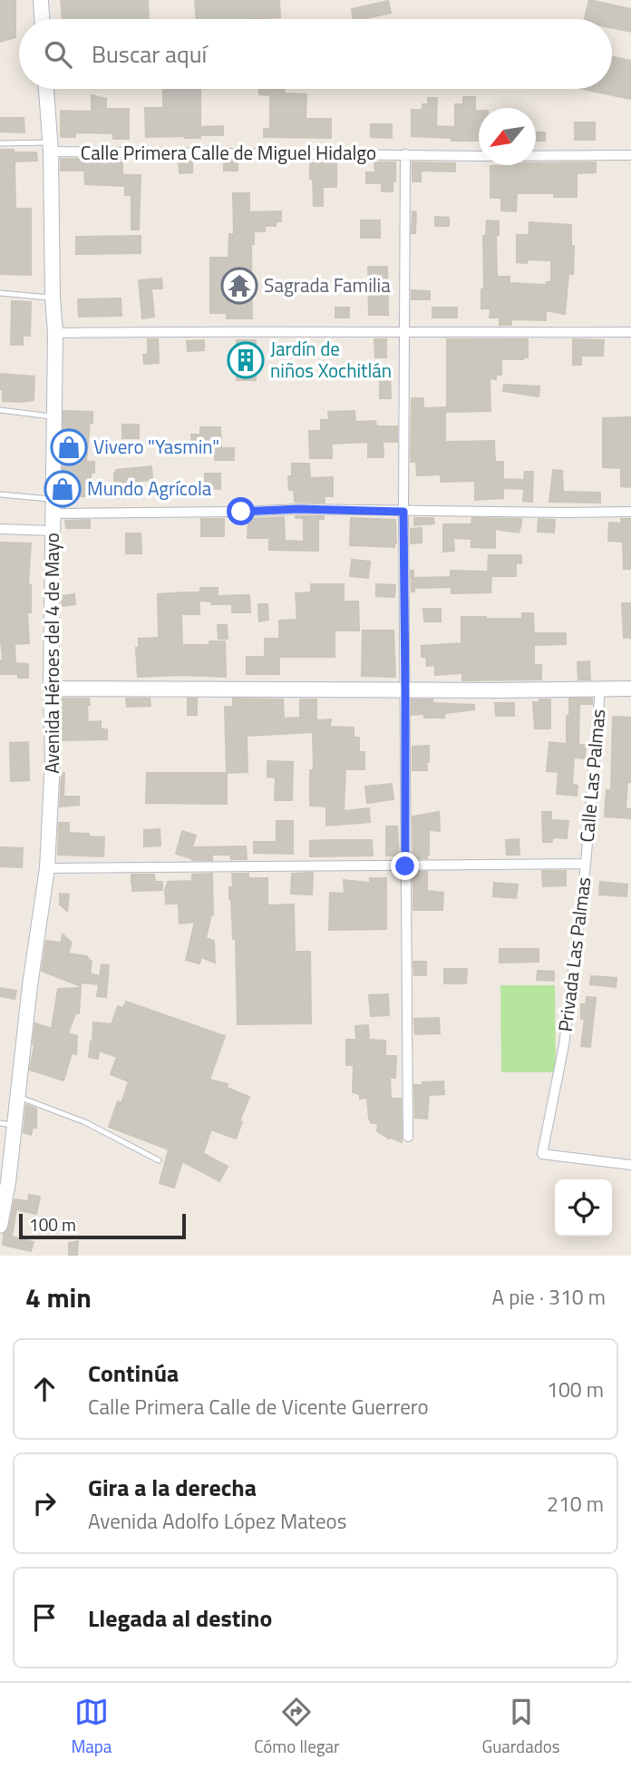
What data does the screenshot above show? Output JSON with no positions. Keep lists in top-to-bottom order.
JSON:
{
  "streets": {
    "main road": ["Avenida Héroes del 4 de Mayo"],
    "street": ["Calle Primera Calle de Miguel Hidalgo", "Calle Las Palmas", "Privada Las Palmas"]
  },
  "crossings": [
    ["Calle Primera Calle de Miguel Hidalgo", "Avenida Héroes del 4 de Mayo"],
    ["Calle Las Palmas", "Privada Las Palmas"]
  ],
  "places": {
    "temple": ["Sagrada Familia"],
    "building": ["Jardín de niños Xochitlán"],
    "shop": ["Vivero \"Yasmin\"", "Mundo Agrícola"]
  },
  "scale_bar": "100 m",
  "north": "bottom left",
  "page": {
    "search": "Buscar aquí",
    "scale": "100 m",
    "heading": ["4 min", "A pie · 310 m"],
    "list": [
      ["Continúa", "Calle Primera Calle de Vicente Guerrero", "100 m"],
      ["Gira a la derecha", "Avenida Adolfo López Mateos", "210 m"],
      "Llegada al destino"
    ],
    "nav": ["Mapa", "Cómo llegar", "Guardados"]
  }
}
